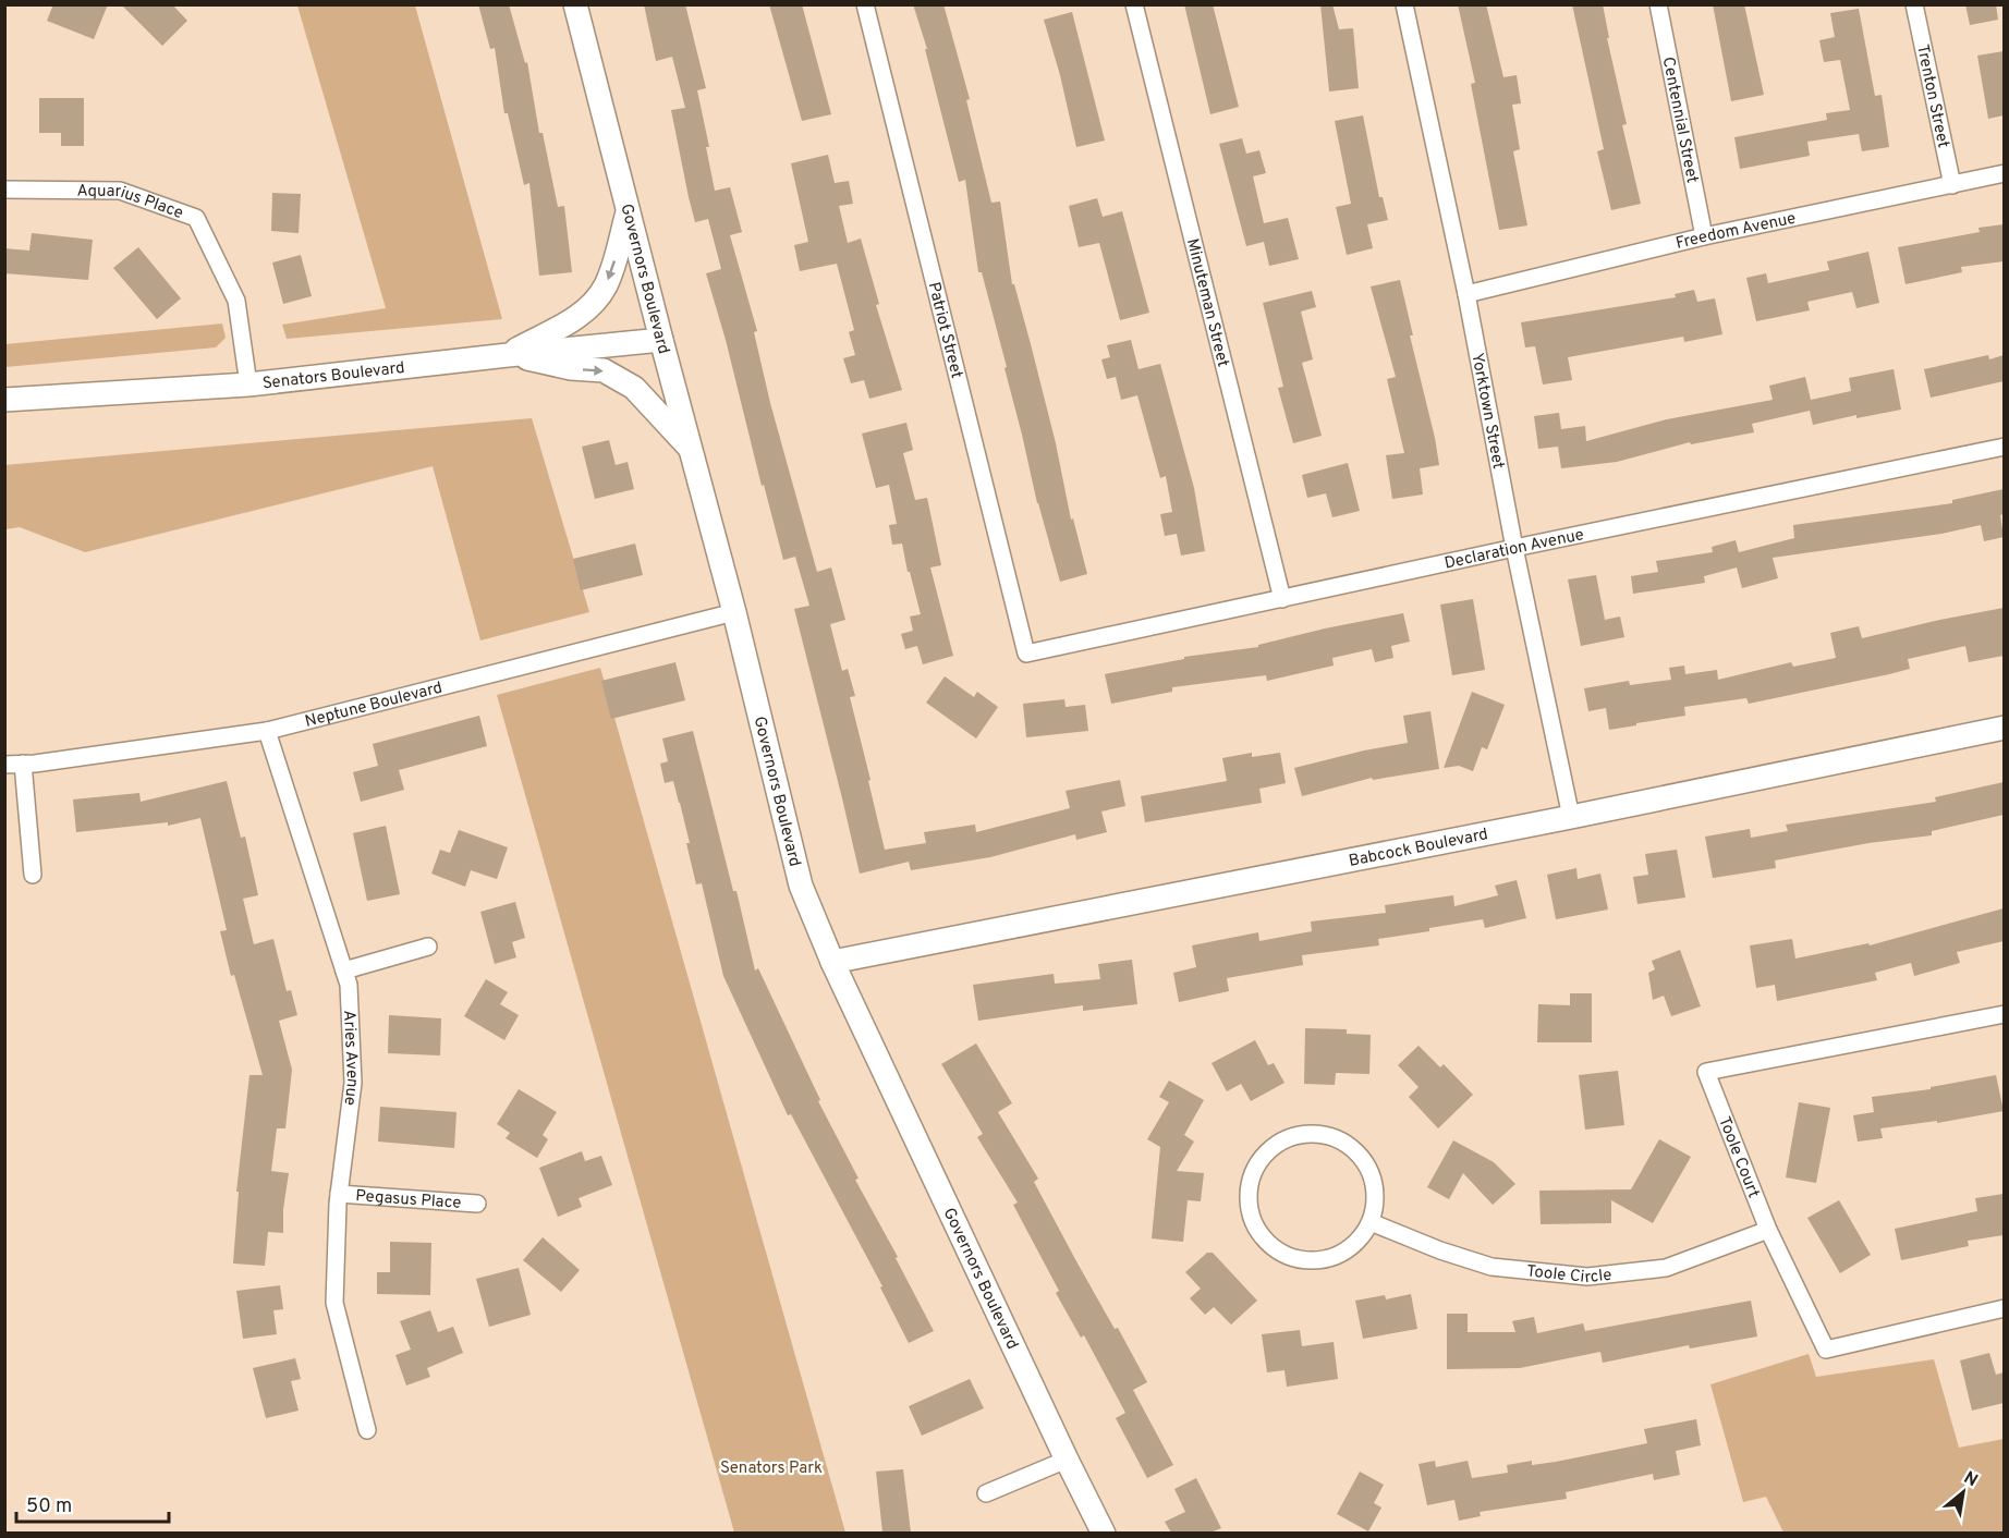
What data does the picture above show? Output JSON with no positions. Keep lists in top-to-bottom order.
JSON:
{
  "streets": {
    "main road": ["Governors Boulevard", "Senators Boulevard", "Babcock Boulevard"],
    "street": [
      "Trenton Street",
      "Centennial Street",
      "Aquarius Place",
      "Freedom Avenue",
      "Minuteman Street",
      "Patriot Street",
      "Yorktown Street",
      "Declaration Avenue",
      "Neptune Boulevard",
      "Aries Avenue",
      "Toole Court",
      "Pegasus Place",
      "Toole Circle"
    ]
  },
  "crossings": [
    ["Trenton Street", "Freedom Avenue"],
    ["Centennial Street", "Freedom Avenue"],
    ["Aquarius Place", "Senators Boulevard"],
    ["Freedom Avenue", "Yorktown Street"],
    ["Governors Boulevard", "Senators Boulevard"],
    ["Governors Boulevard", "Neptune Boulevard"],
    ["Governors Boulevard", "Babcock Boulevard"],
    ["Minuteman Street", "Declaration Avenue"],
    ["Patriot Street", "Declaration Avenue"],
    ["Yorktown Street", "Declaration Avenue"],
    ["Yorktown Street", "Babcock Boulevard"],
    ["Neptune Boulevard", "Aries Avenue"],
    ["Aries Avenue", "Pegasus Place"],
    ["Toole Court", "Toole Circle"]
  ],
  "parks": ["Senators Park"],
  "scale_bar": "50 m",
  "north": "top right"
}
